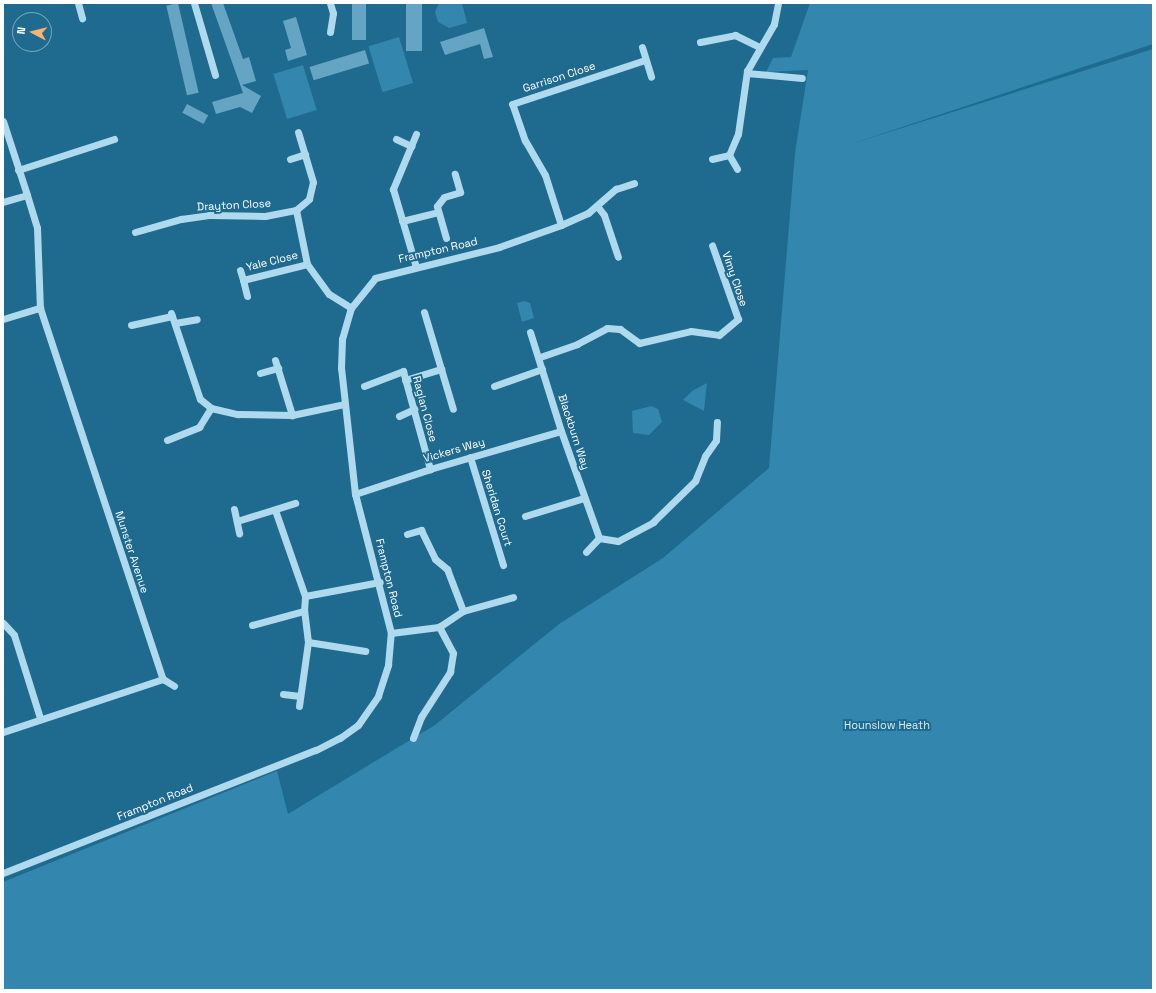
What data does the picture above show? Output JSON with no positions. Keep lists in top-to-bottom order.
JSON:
{
  "streets": {
    "street": [
      "Garrison Close",
      "Drayton Close",
      "Frampton Road",
      "Yale Close",
      "Vimy Close",
      "Raglan Close",
      "Blackburn Way",
      "Vickers Way",
      "Sheridan Court",
      "Munster Avenue"
    ]
  },
  "crossings": [
    ["Garrison Close", "Frampton Road"],
    ["Frampton Road", "Vickers Way"],
    ["Vimy Close", "Blackburn Way"],
    ["Raglan Close", "Vickers Way"],
    ["Blackburn Way", "Vickers Way"],
    ["Vickers Way", "Sheridan Court"]
  ],
  "parks": ["Hounslow Heath"],
  "north": "left"
}
